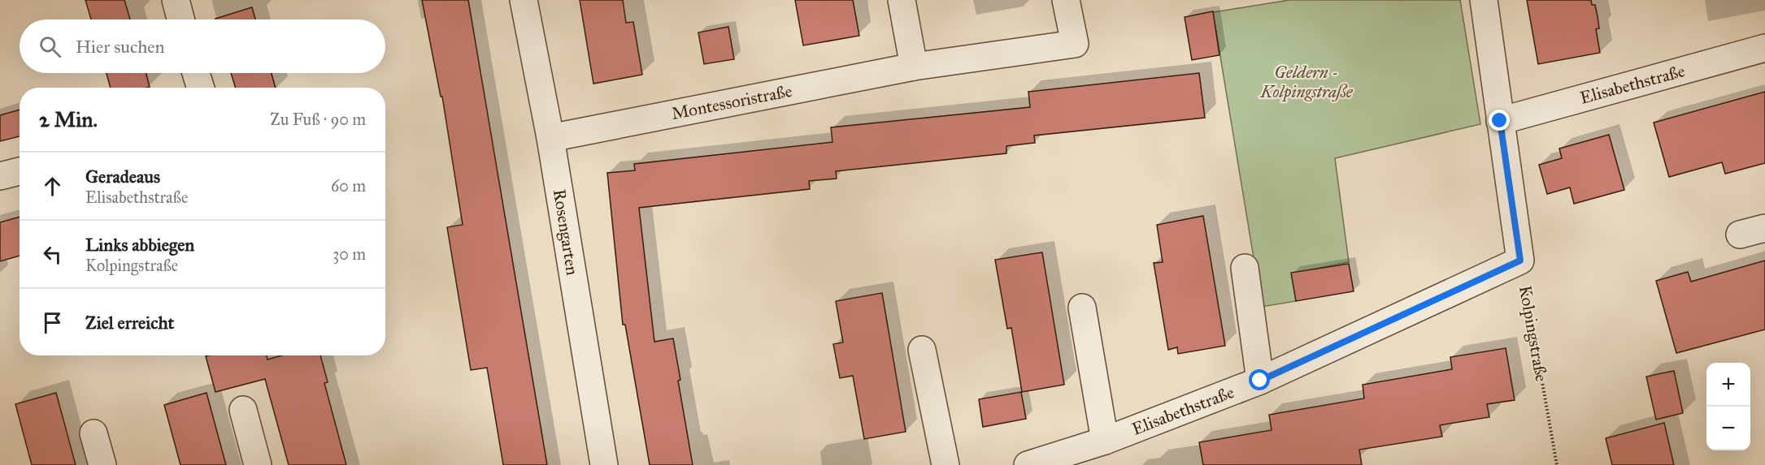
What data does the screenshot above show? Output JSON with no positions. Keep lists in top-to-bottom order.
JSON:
{
  "streets": {
    "street": ["Elisabethstraße", "Montessoristraße", "Rosengarten"],
    "path": ["Kolpingstraße"]
  },
  "crossings": [
    ["Elisabethstraße", "Kolpingstraße"],
    ["Montessoristraße", "Rosengarten"]
  ],
  "parks": ["Geldern - Kolpingstraße"],
  "page": {
    "search": "Hier suchen",
    "heading": ["2 Min.", "Zu Fuß · 90 m"],
    "list": [
      ["Geradeaus", "Elisabethstraße", "60 m"],
      ["Links abbiegen", "Kolpingstraße", "30 m"],
      "Ziel erreicht"
    ],
    "map_buttons": ["+", "−"]
  }
}
